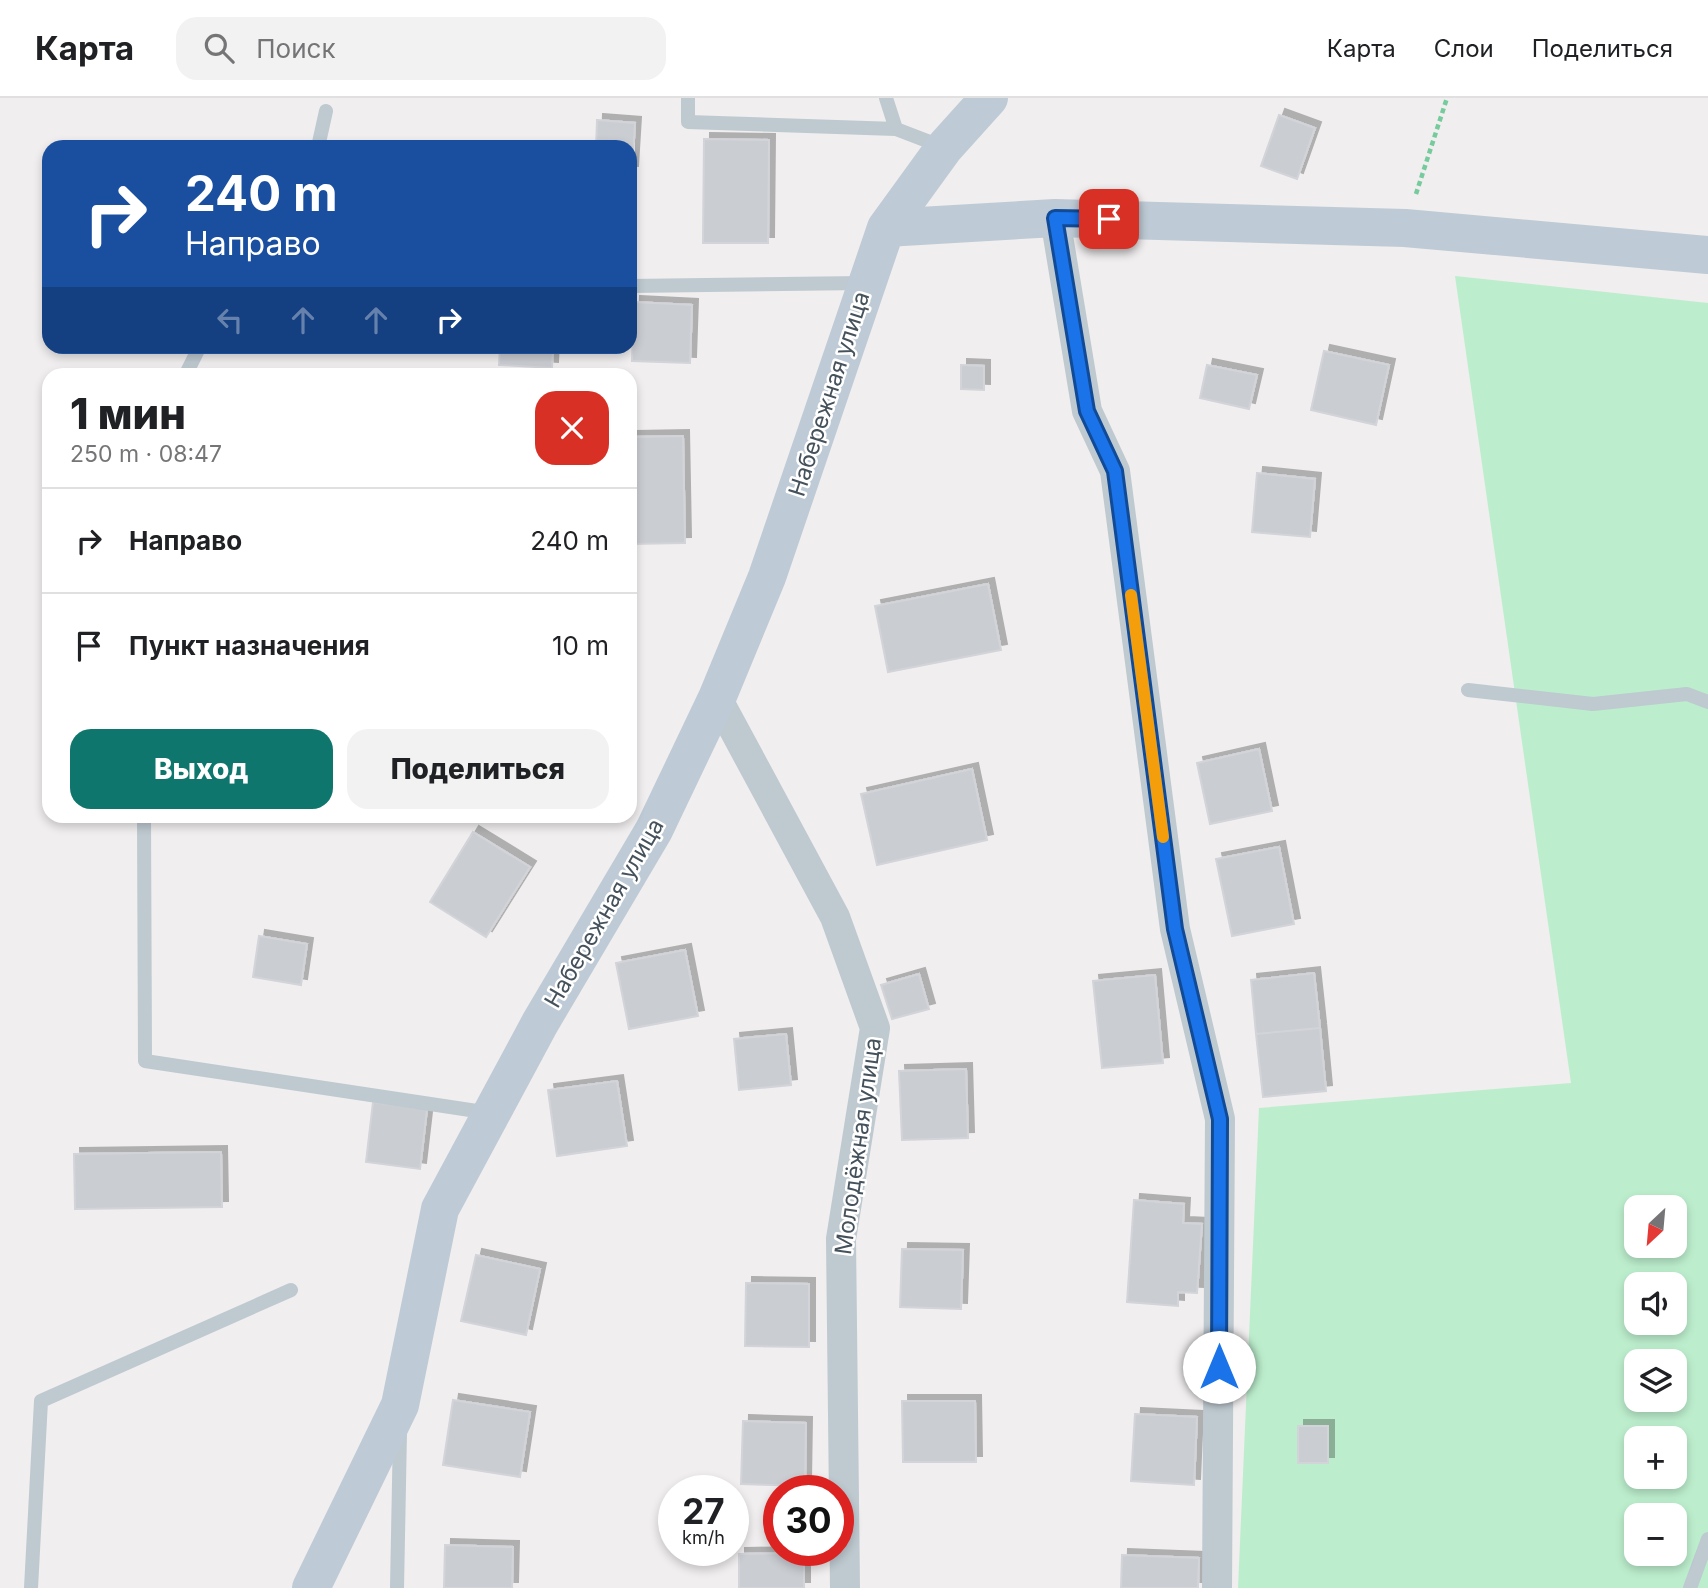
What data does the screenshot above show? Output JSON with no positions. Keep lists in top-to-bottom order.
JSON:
{
  "streets": {
    "street": ["Набережная улица", "Молодёжная улица"]
  },
  "crossings": [
    ["Набережная улица", "Молодёжная улица"]
  ],
  "north": "bottom left",
  "page": {
    "header": "Карта",
    "search": "Поиск",
    "nav": ["Карта", "Слои", "Поделиться"],
    "turn": ["240 m", "Направо"],
    "heading": ["1 мин", "250 m · 08:47"],
    "list": [
      {
        "name": "Направо",
        "value": "240 m"
      },
      {
        "name": "Пункт назначения",
        "value": "10 m"
      }
    ],
    "buttons": ["Выход", "Поделиться"],
    "map_buttons": ["+", "−"],
    "speed": "27 km/h",
    "limit": "30"
  }
}
